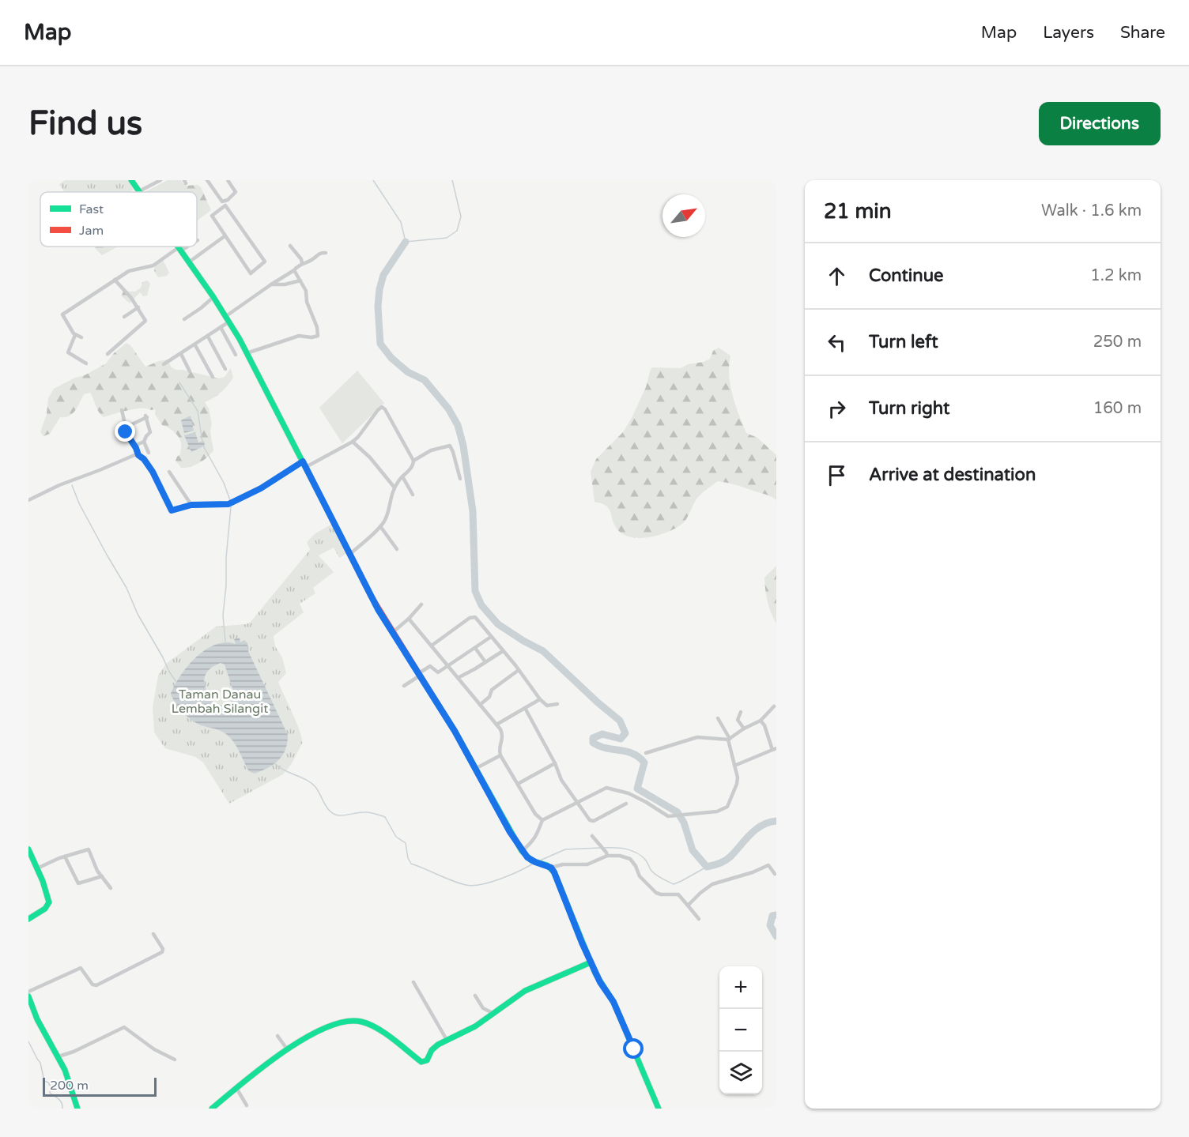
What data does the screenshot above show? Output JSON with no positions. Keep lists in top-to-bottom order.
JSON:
{
  "parks": ["Taman Danau Lembah Silangit"],
  "legend": ["Fast", "Jam"],
  "scale_bar": "200 m",
  "north": "top right",
  "page": {
    "header": "Map",
    "nav": ["Map", "Layers", "Share"],
    "buttons": "Directions",
    "title": "Find us",
    "heading": ["21 min", "Walk · 1.6 km"],
    "list": [
      ["Continue", "1.2 km"],
      ["Turn left", "250 m"],
      ["Turn right", "160 m"],
      "Arrive at destination"
    ],
    "map_buttons": ["+", "−"],
    "scale": "200 m"
  }
}
